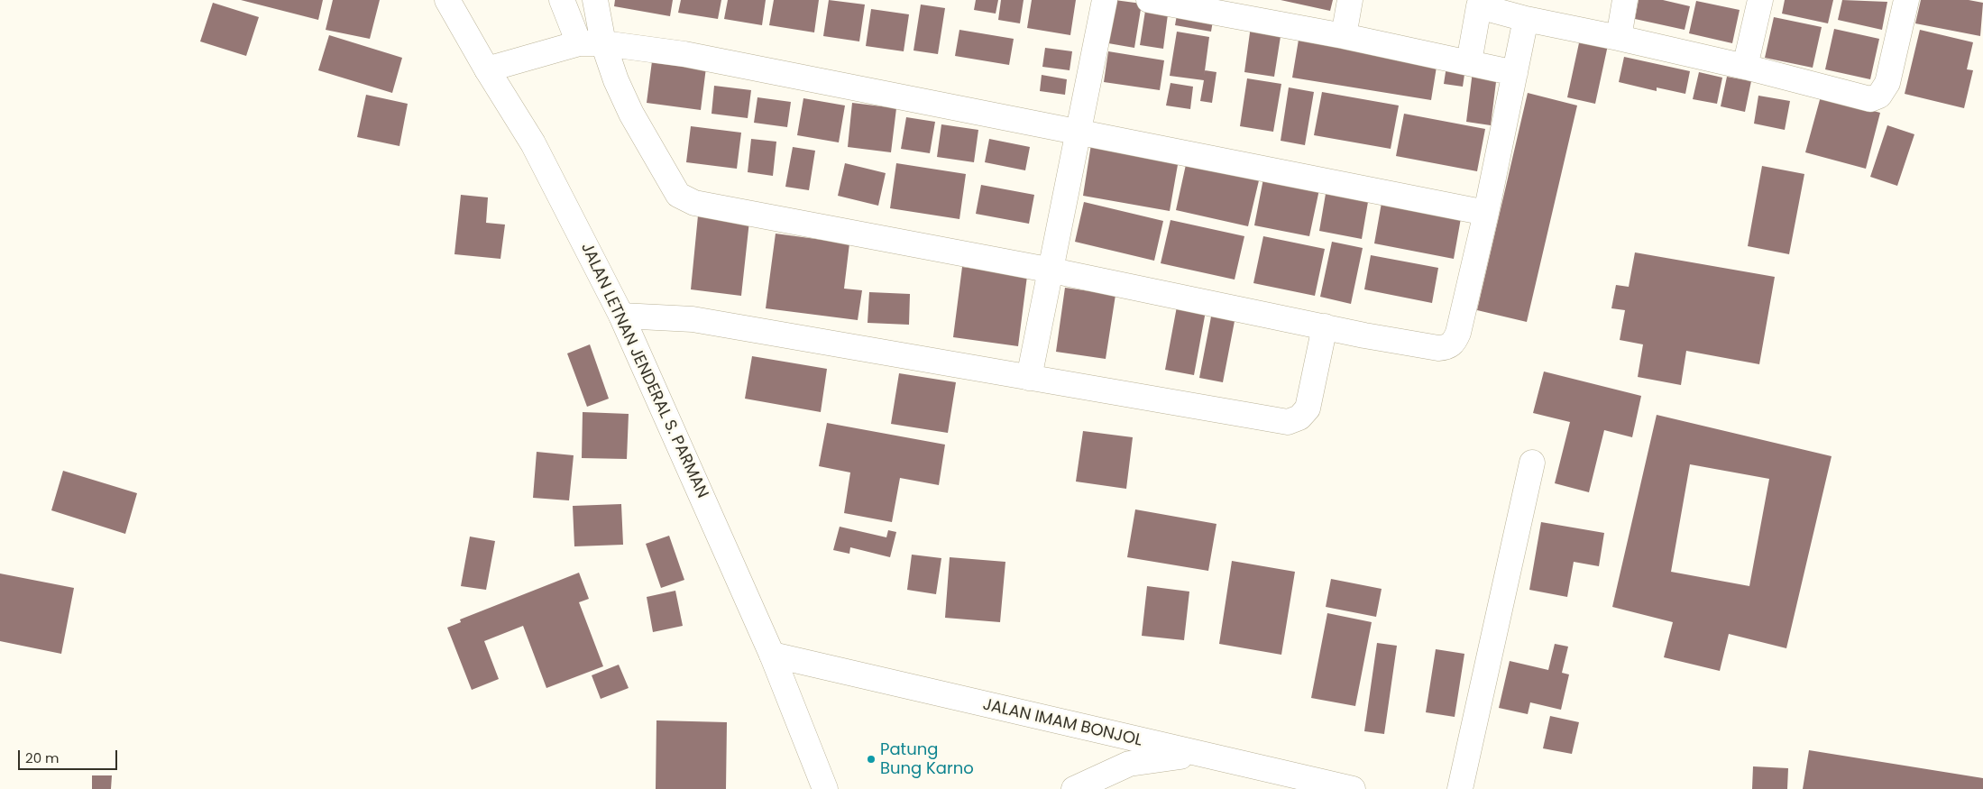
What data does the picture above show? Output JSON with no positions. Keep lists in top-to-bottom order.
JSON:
{
  "streets": {
    "main road": ["JALAN LETNAN JENDERAL S. PARMAN", "JALAN IMAM BONJOL"]
  },
  "crossings": [
    ["JALAN LETNAN JENDERAL S. PARMAN", "JALAN IMAM BONJOL"]
  ],
  "places": ["Patung Bung Karno"],
  "scale_bar": "20 m"
}
